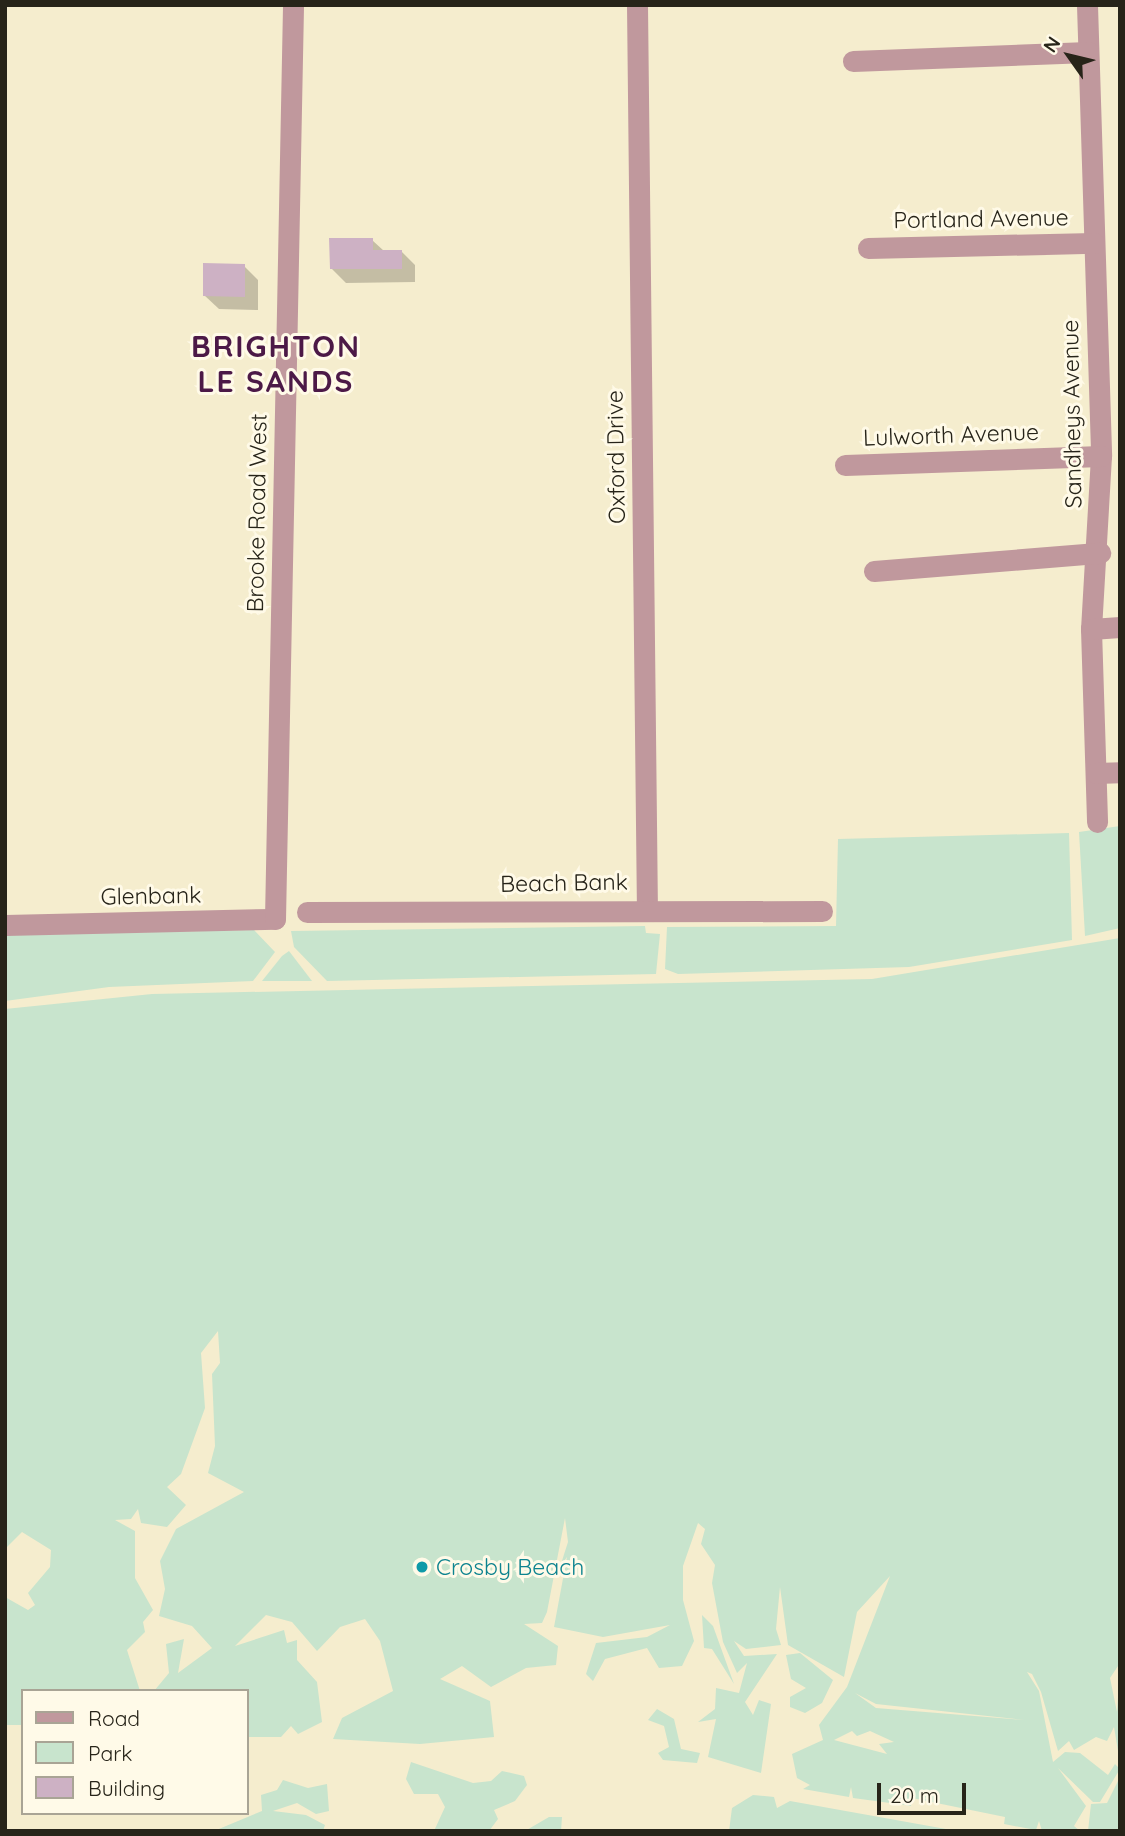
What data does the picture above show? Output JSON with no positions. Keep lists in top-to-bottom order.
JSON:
{
  "streets": {
    "street": [
      "Portland Avenue",
      "Sandheys Avenue",
      "Lulworth Avenue",
      "Oxford Drive",
      "Brooke Road West",
      "Beach Bank",
      "Glenbank"
    ]
  },
  "crossings": [
    ["Portland Avenue", "Sandheys Avenue"],
    ["Sandheys Avenue", "Lulworth Avenue"],
    ["Oxford Drive", "Beach Bank"],
    ["Brooke Road West", "Glenbank"]
  ],
  "districts": ["BRIGHTON LE SANDS"],
  "places": ["Crosby Beach"],
  "legend": ["Road", "Park", "Building"],
  "scale_bar": "20 m",
  "north": "top left"
}
